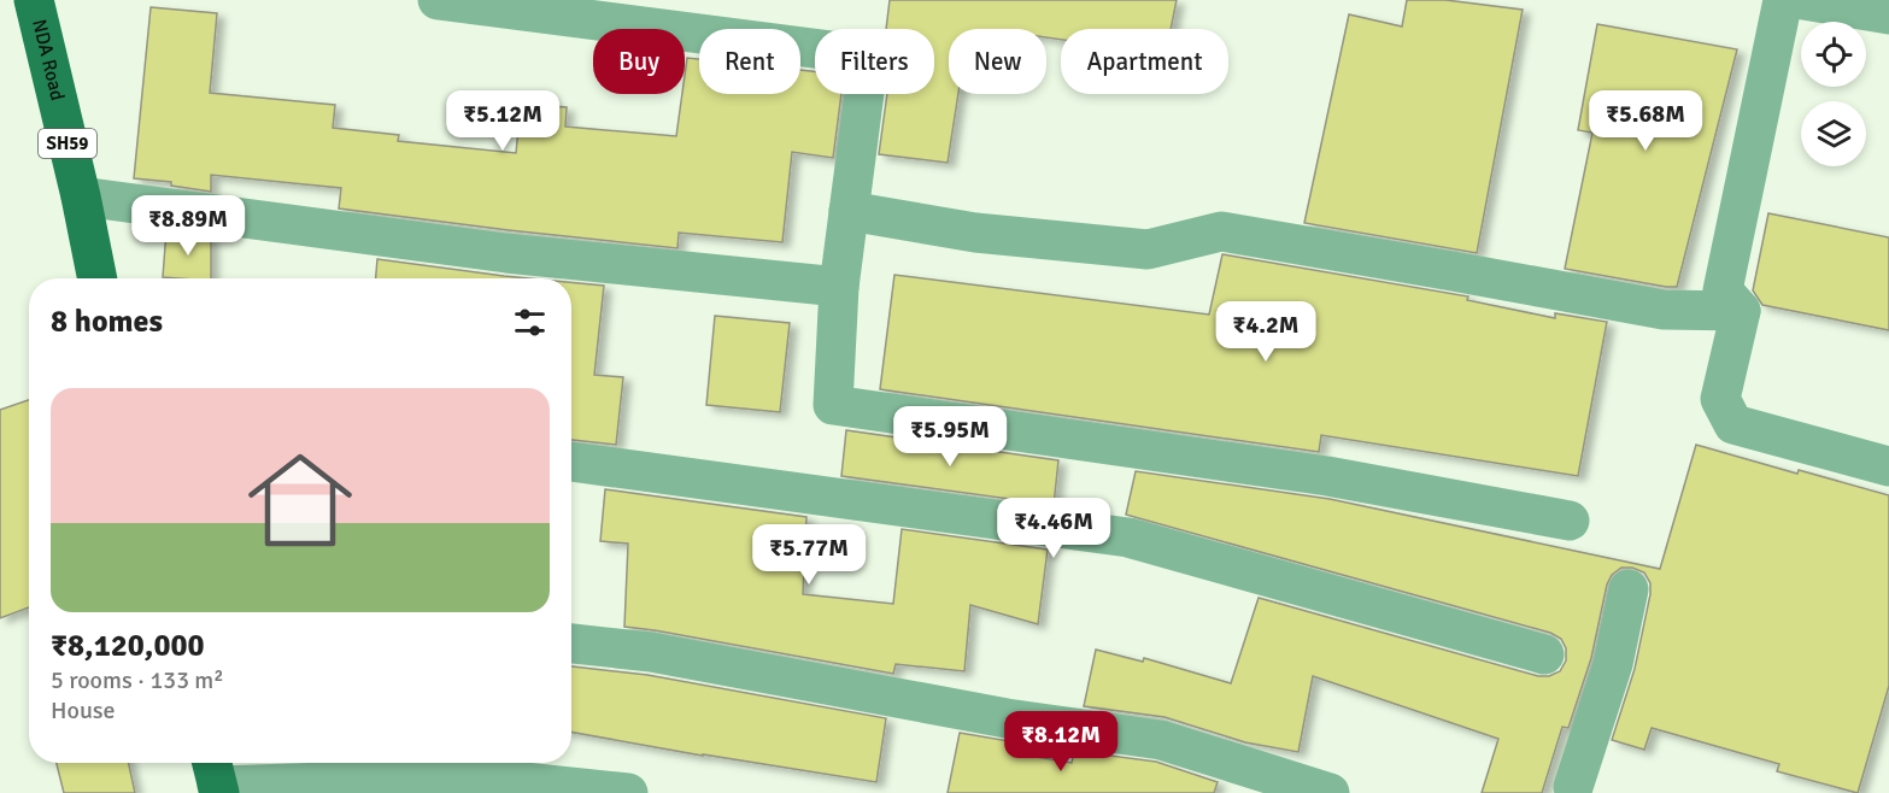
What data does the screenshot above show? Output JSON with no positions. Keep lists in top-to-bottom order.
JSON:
{
  "streets": {
    "main road": ["NDA Road", "SH59"]
  },
  "page": {
    "chip": [
      "Buy",
      "Rent",
      "Filters",
      "New",
      "Apartment"
    ],
    "price": [
      "₹5.12M",
      "₹5.68M",
      "₹8.89M",
      "₹4.2M",
      "₹5.95M",
      "₹4.46M",
      "₹5.77M",
      "₹8.12M"
    ],
    "heading": "8 homes",
    "list": [
      {
        "name": "₹8,120,000",
        "note": "5 rooms · 133 m² · House"
      }
    ]
  }
}
